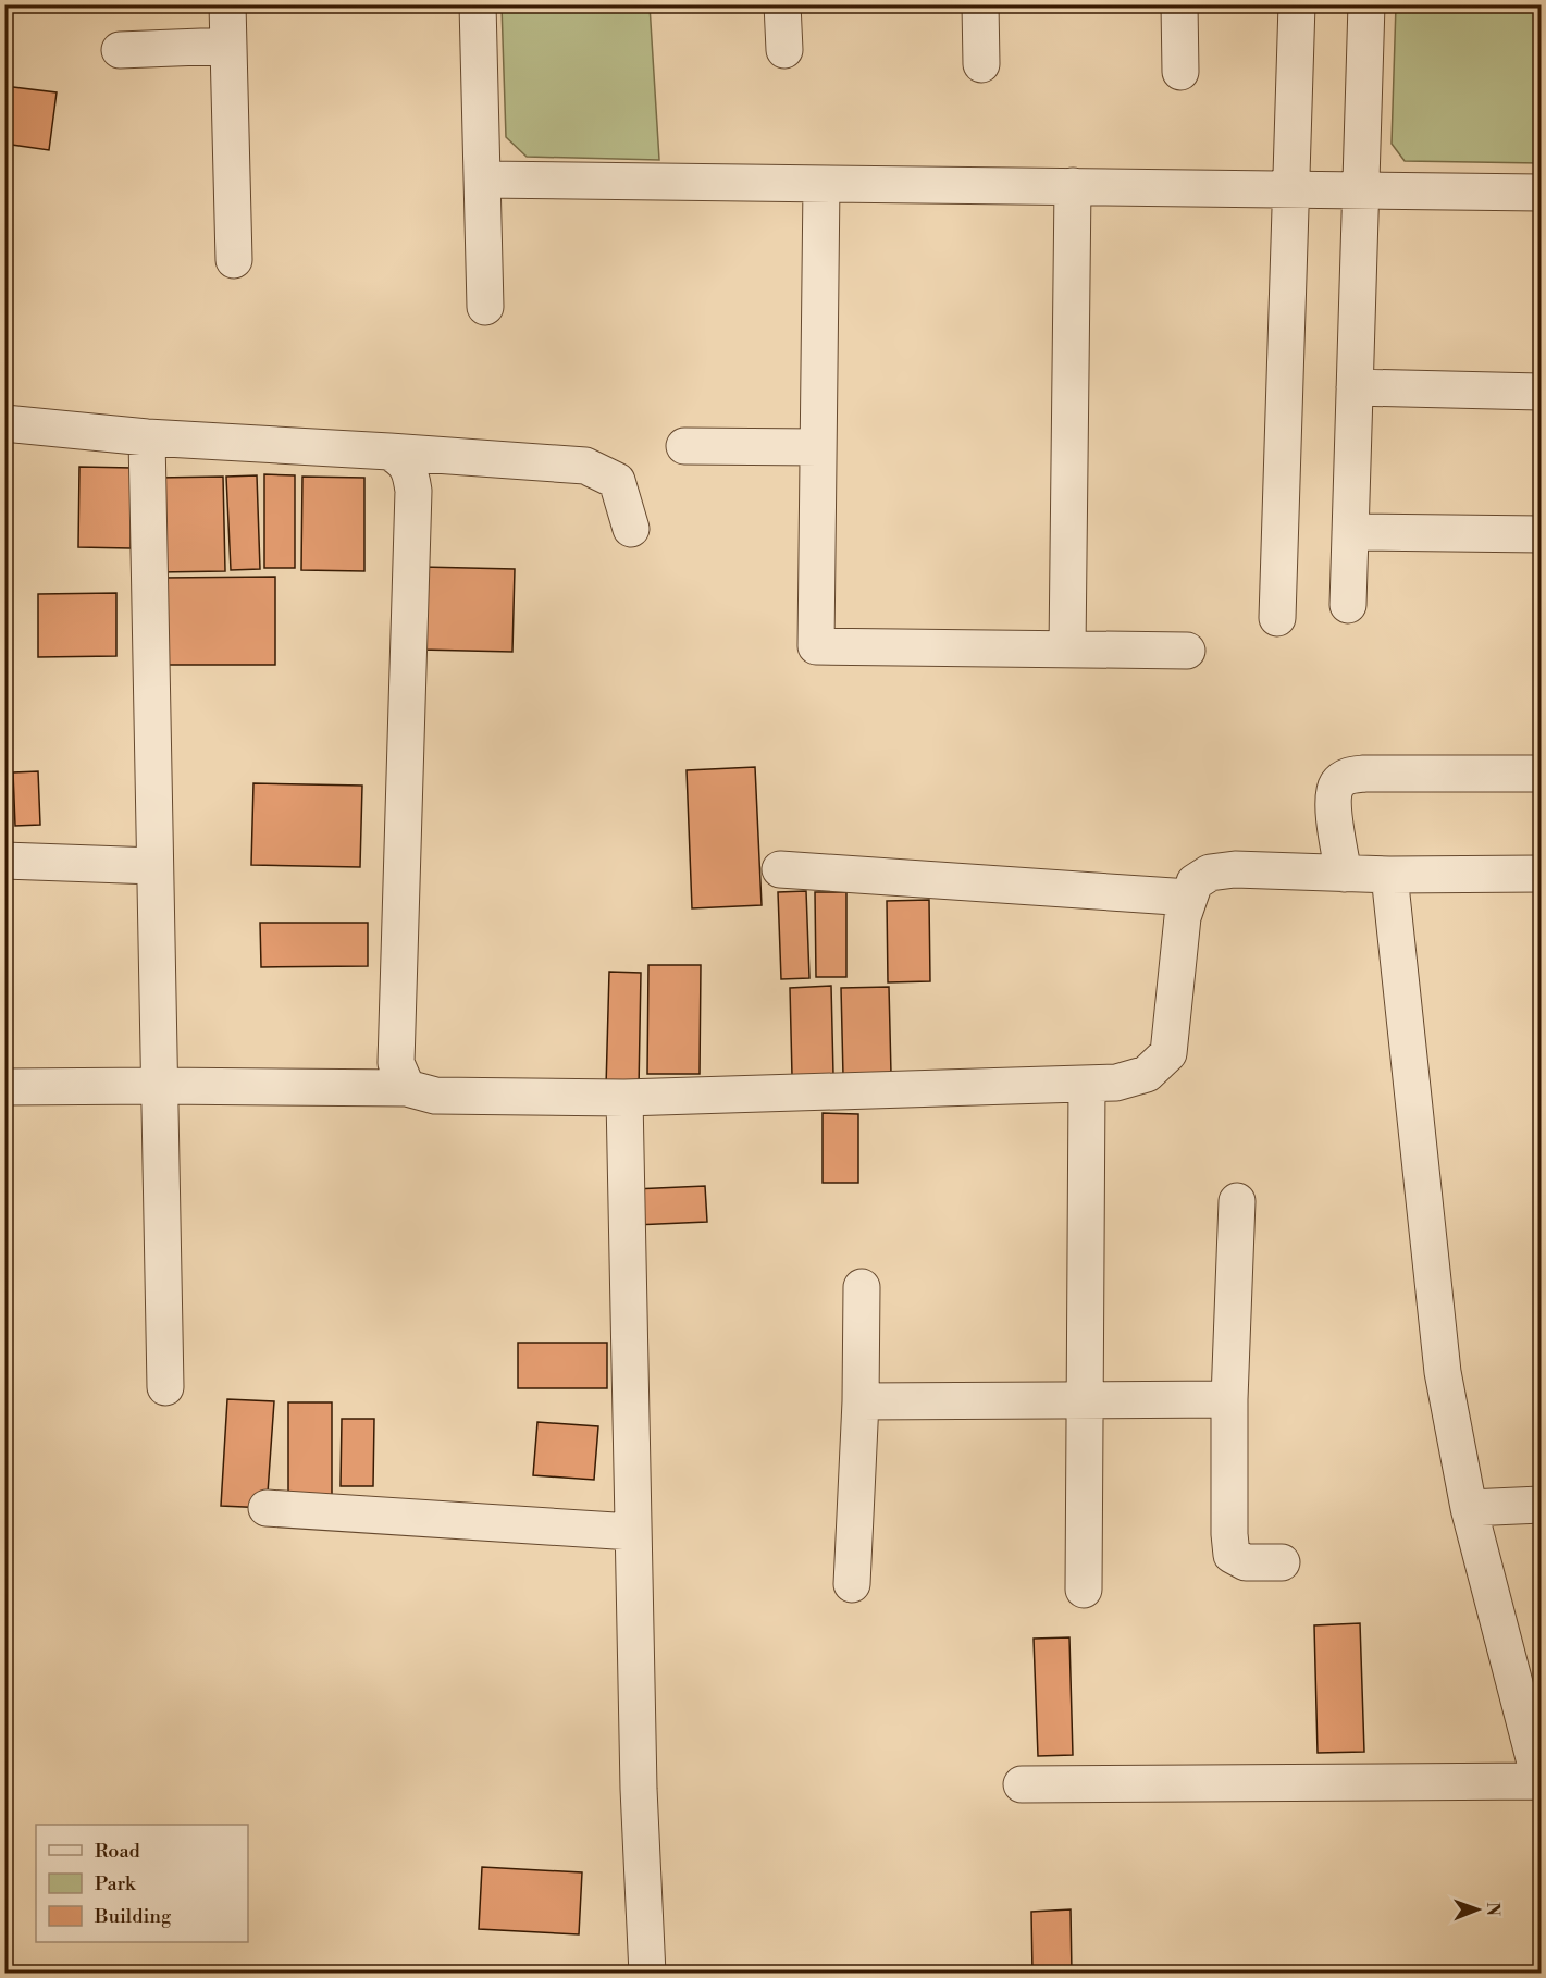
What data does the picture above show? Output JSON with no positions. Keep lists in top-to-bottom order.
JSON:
{
  "legend": ["Road", "Park", "Building"],
  "north": "right"
}
